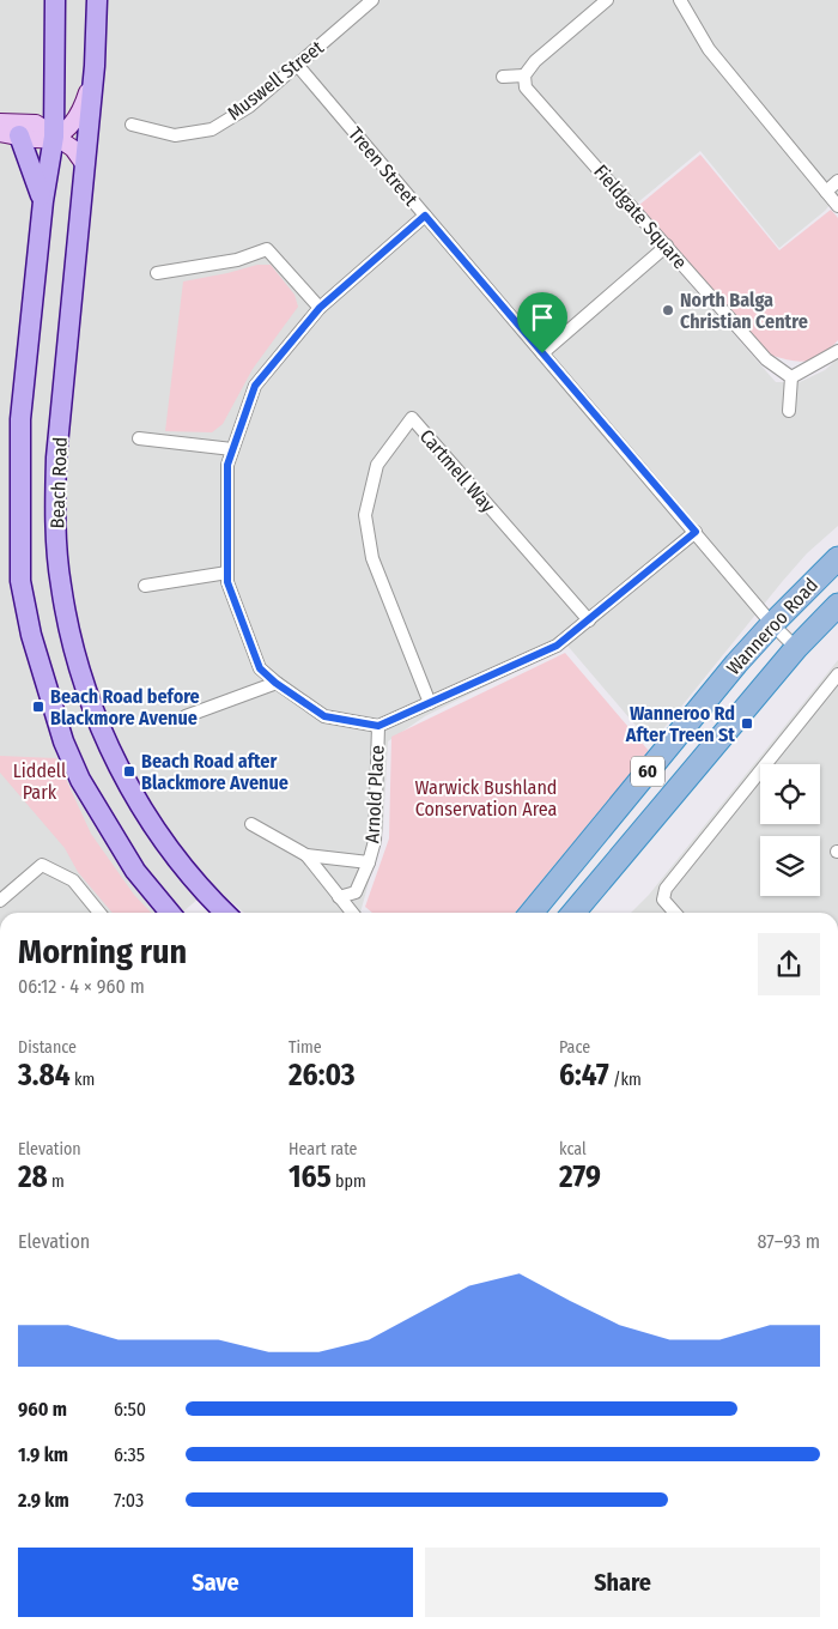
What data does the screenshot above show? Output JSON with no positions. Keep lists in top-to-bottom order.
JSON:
{
  "streets": {
    "highway": ["Wanneroo Road", "60"],
    "main road": ["Beach Road"],
    "street": [
      "Muswell Street",
      "Treen Street",
      "Fieldgate Square",
      "Cartmell Way",
      "Arnold Place"
    ]
  },
  "crossings": [
    ["Muswell Street", "Treen Street"],
    ["Treen Street", "Wanneroo Road"]
  ],
  "parks": ["Liddell Park", "Warwick Bushland Conservation Area"],
  "places": {
    "other": ["North Balga Christian Centre"],
    "transit": ["Beach Road before Blackmore Avenue", "Wanneroo Rd After Treen St", "Beach Road after Blackmore Avenue"]
  },
  "page": {
    "heading": ["Morning run", "06:12 · 4 × 960 m"],
    "stats": [
      ["Distance", "3.84 km"],
      ["Time", "26:03"],
      ["Pace", "6:47 /km"],
      ["Elevation", "28 m"],
      ["Heart rate", "165 bpm"],
      ["kcal", "279"]
    ],
    "chart": ["Elevation", "87–93 m"],
    "list": [
      {
        "name": "960 m",
        "note": "6:50"
      },
      {
        "name": "1.9 km",
        "note": "6:35"
      },
      {
        "name": "2.9 km",
        "note": "7:03"
      }
    ],
    "buttons": ["Save", "Share"]
  }
}
